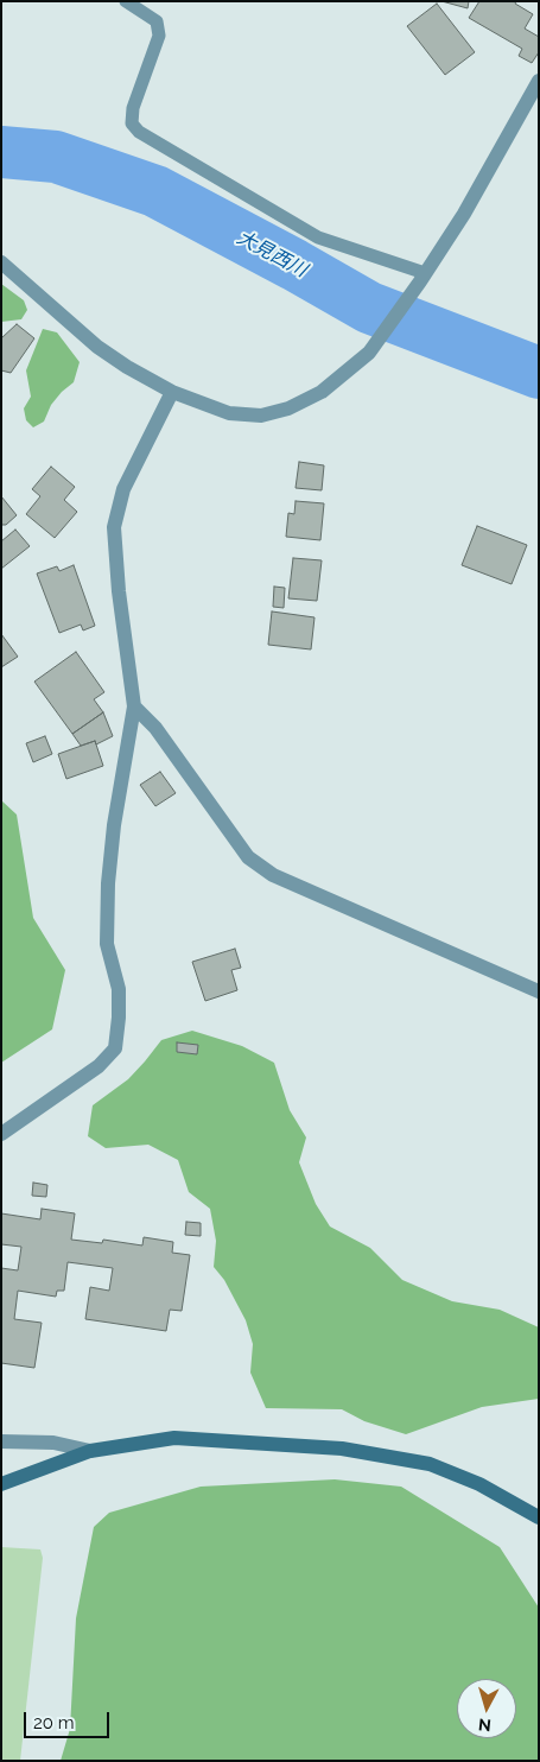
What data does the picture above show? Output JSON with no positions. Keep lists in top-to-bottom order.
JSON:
{
  "water": ["大見西川"],
  "scale_bar": "20 m",
  "north": "bottom"
}
